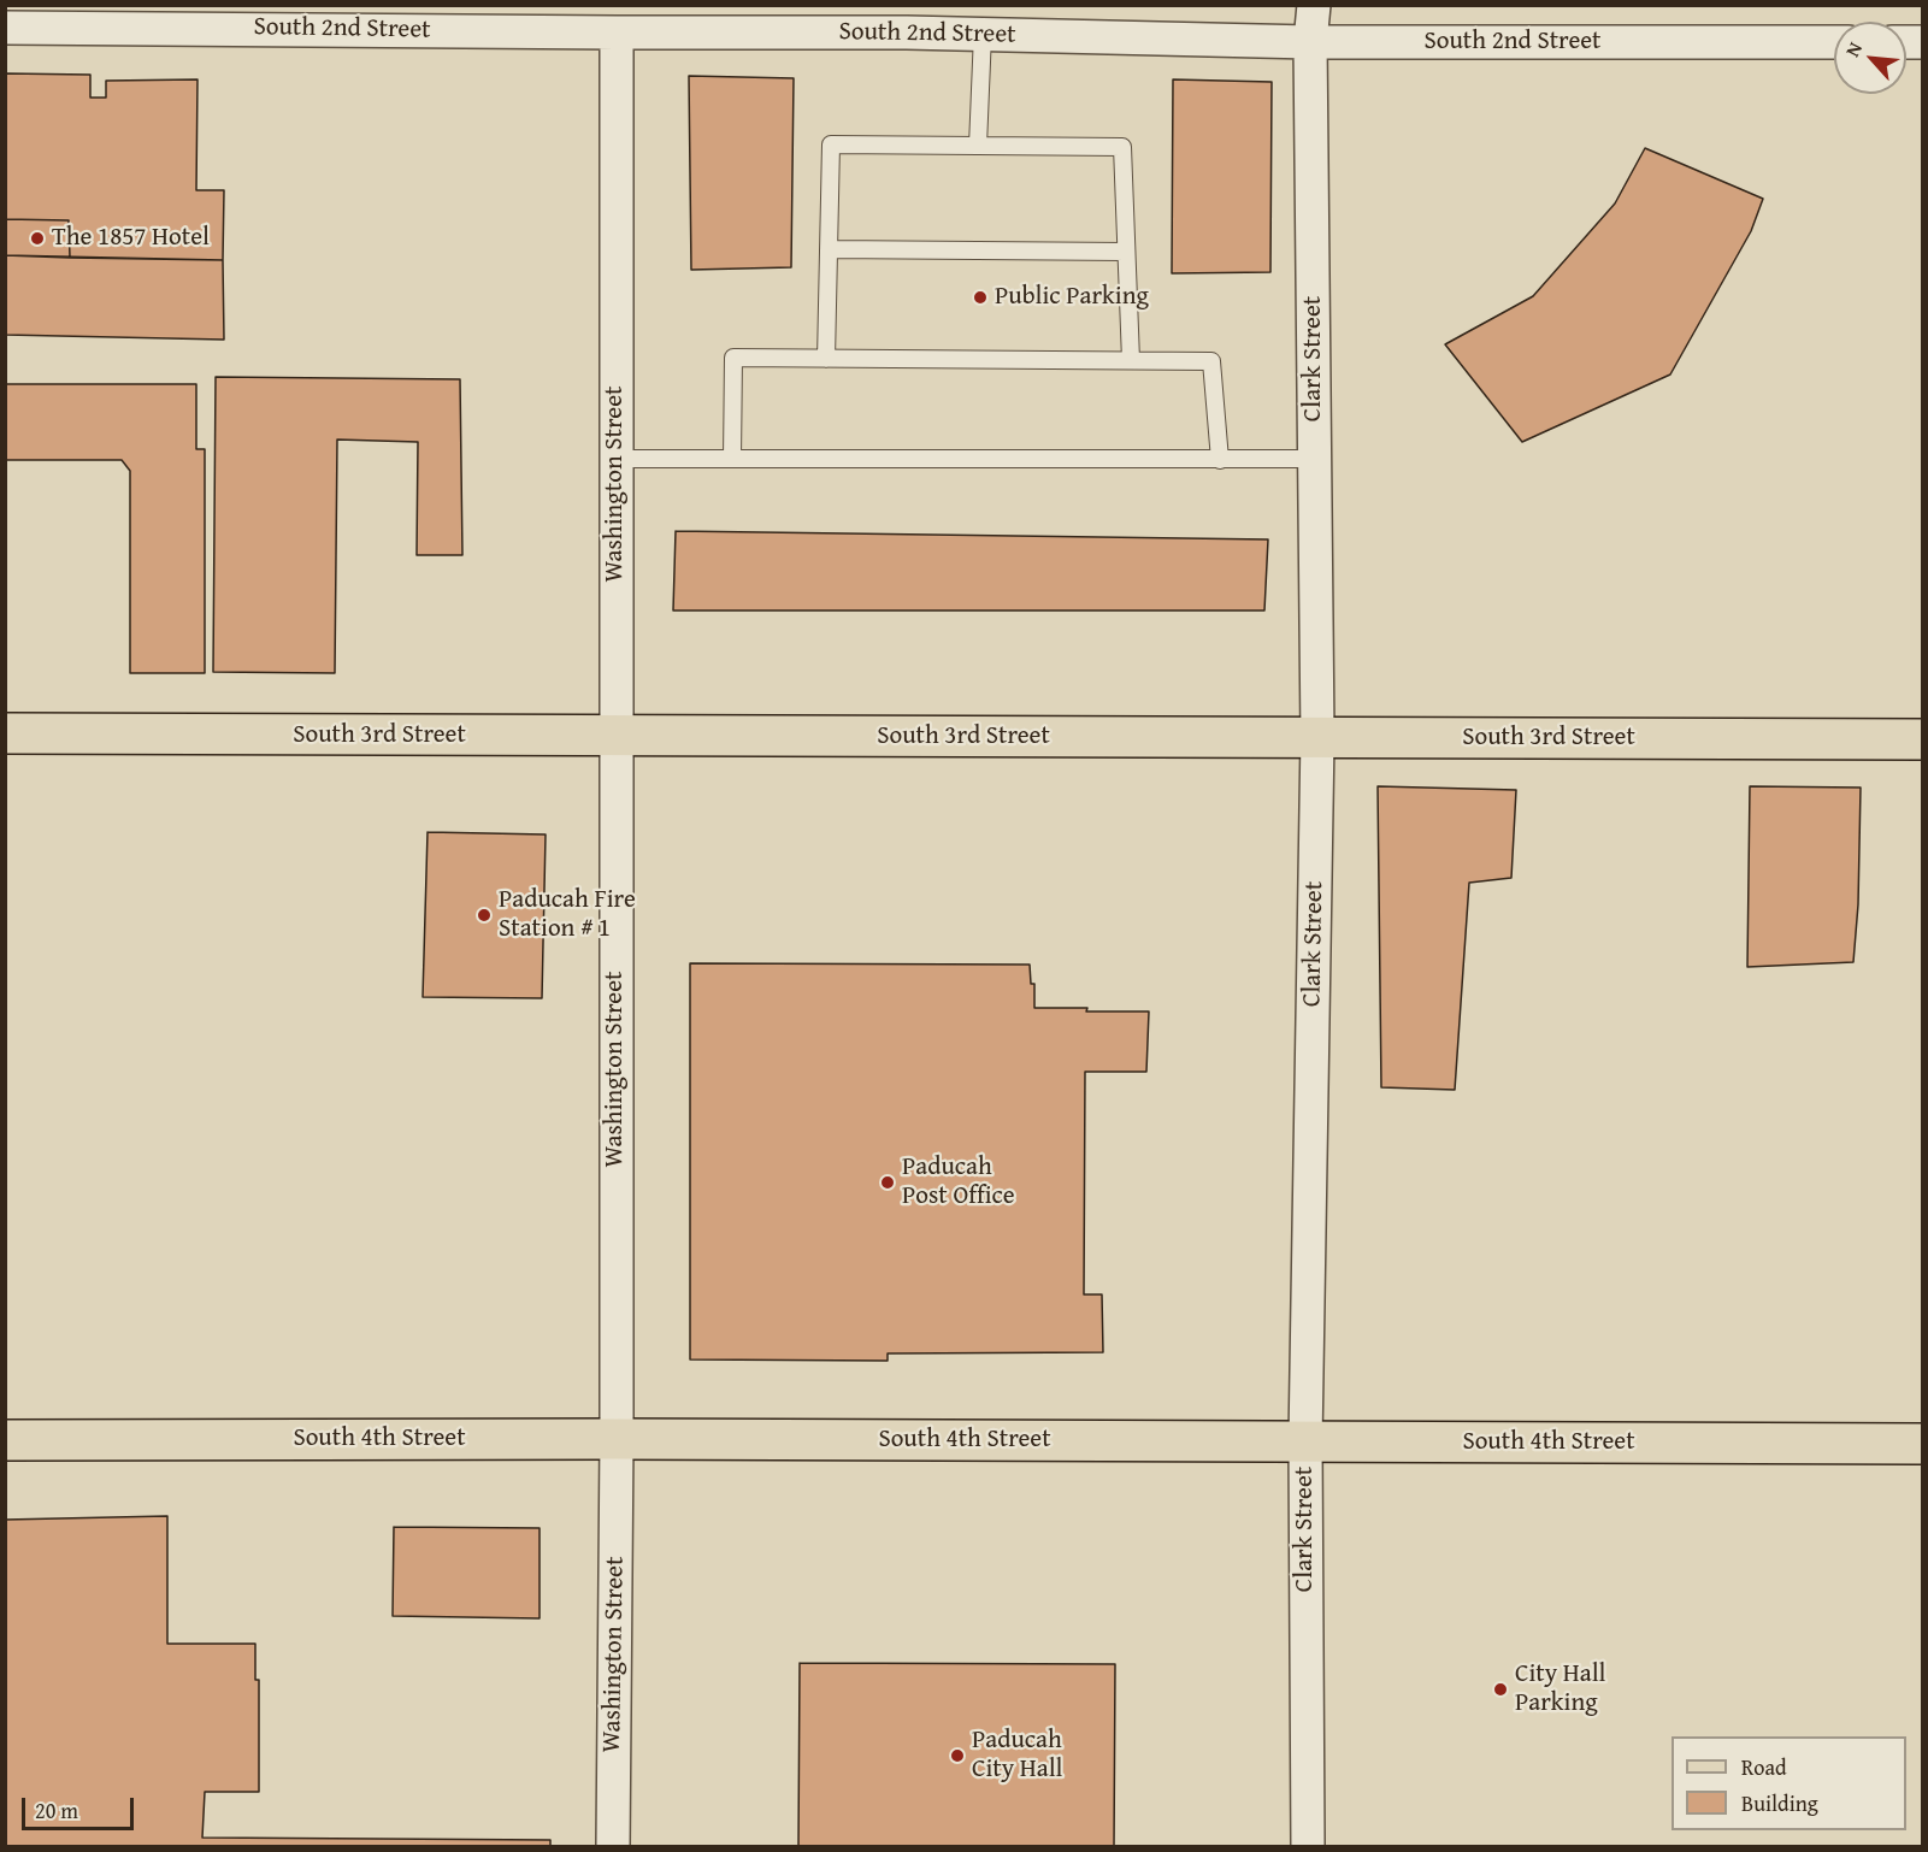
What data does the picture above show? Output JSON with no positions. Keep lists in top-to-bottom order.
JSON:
{
  "streets": {
    "main road": ["South 3rd Street", "South 4th Street"],
    "street": ["South 2nd Street", "Clark Street", "Washington Street"]
  },
  "crossings": [
    ["South 2nd Street", "Clark Street"],
    ["South 2nd Street", "Washington Street"],
    ["Clark Street", "South 3rd Street"],
    ["Clark Street", "South 4th Street"],
    ["Washington Street", "South 3rd Street"],
    ["Washington Street", "South 4th Street"]
  ],
  "places": [
    "The 1857 Hotel",
    "Public Parking",
    "Paducah Fire Station # 1",
    "Paducah Post Office",
    "City Hall Parking",
    "Paducah City Hall"
  ],
  "legend": ["Road", "Building"],
  "scale_bar": "20 m",
  "north": "top left"
}
